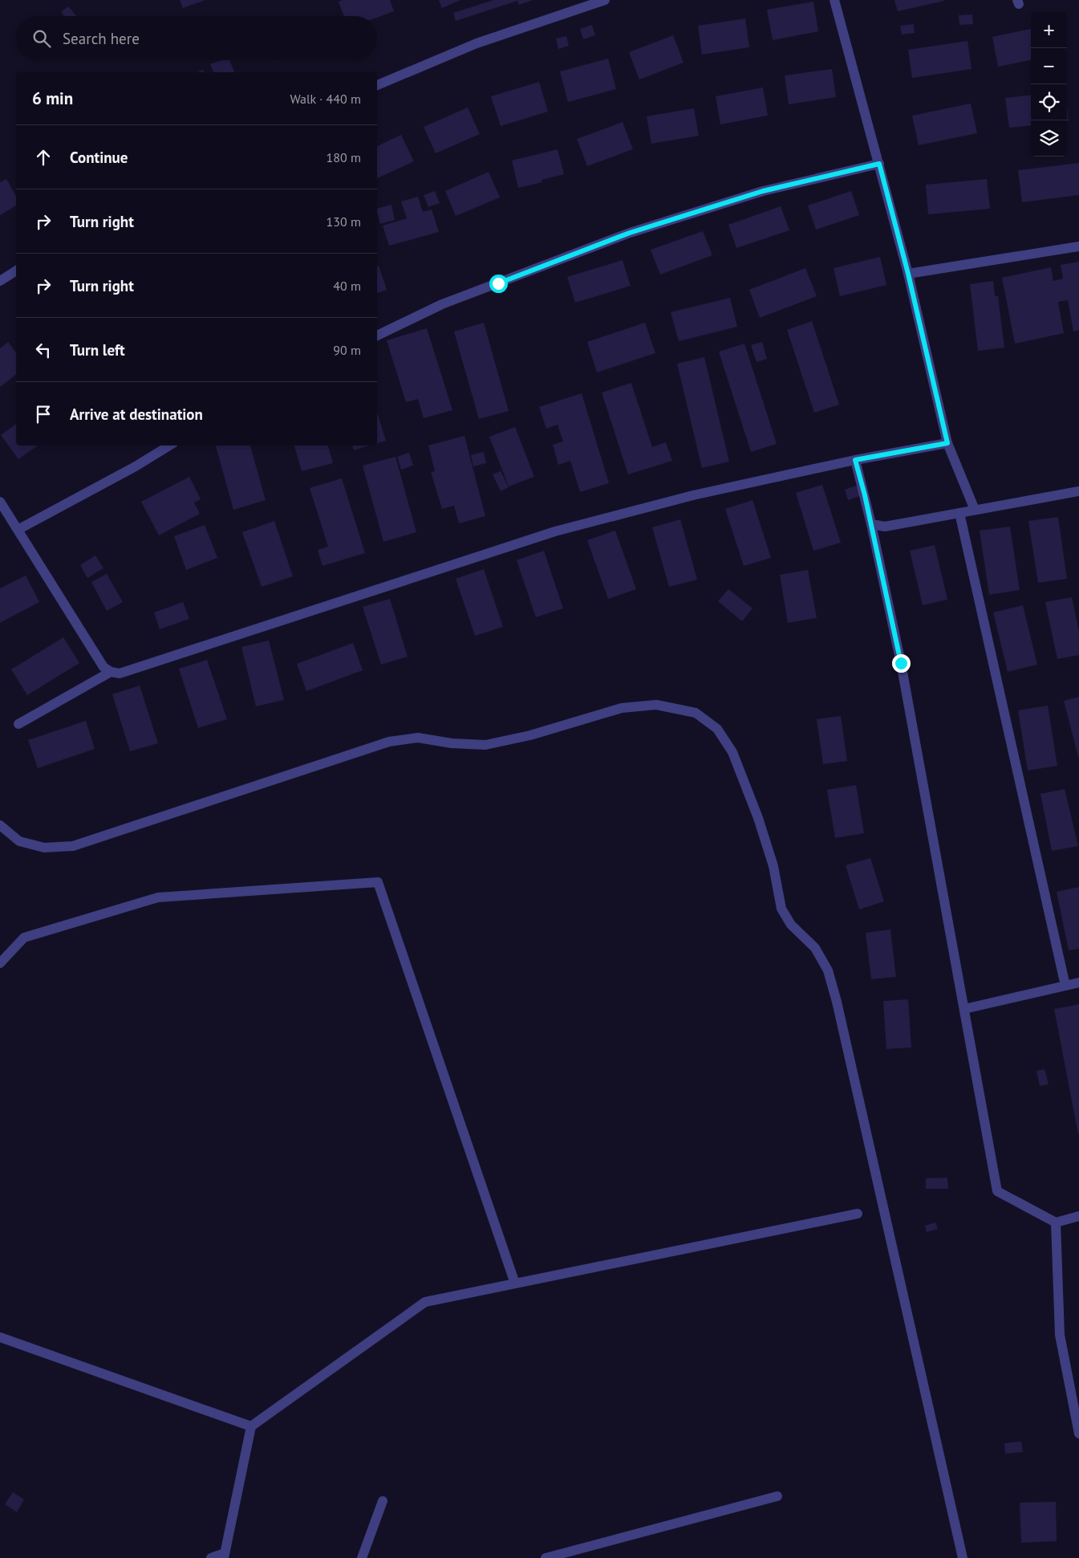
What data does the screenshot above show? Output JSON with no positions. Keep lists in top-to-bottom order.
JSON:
{
  "page": {
    "map_buttons": ["+", "−"],
    "search": "Search here",
    "heading": ["6 min", "Walk · 440 m"],
    "list": [
      ["Continue", "180 m"],
      ["Turn right", "130 m"],
      ["Turn right", "40 m"],
      ["Turn left", "90 m"],
      "Arrive at destination"
    ]
  }
}
